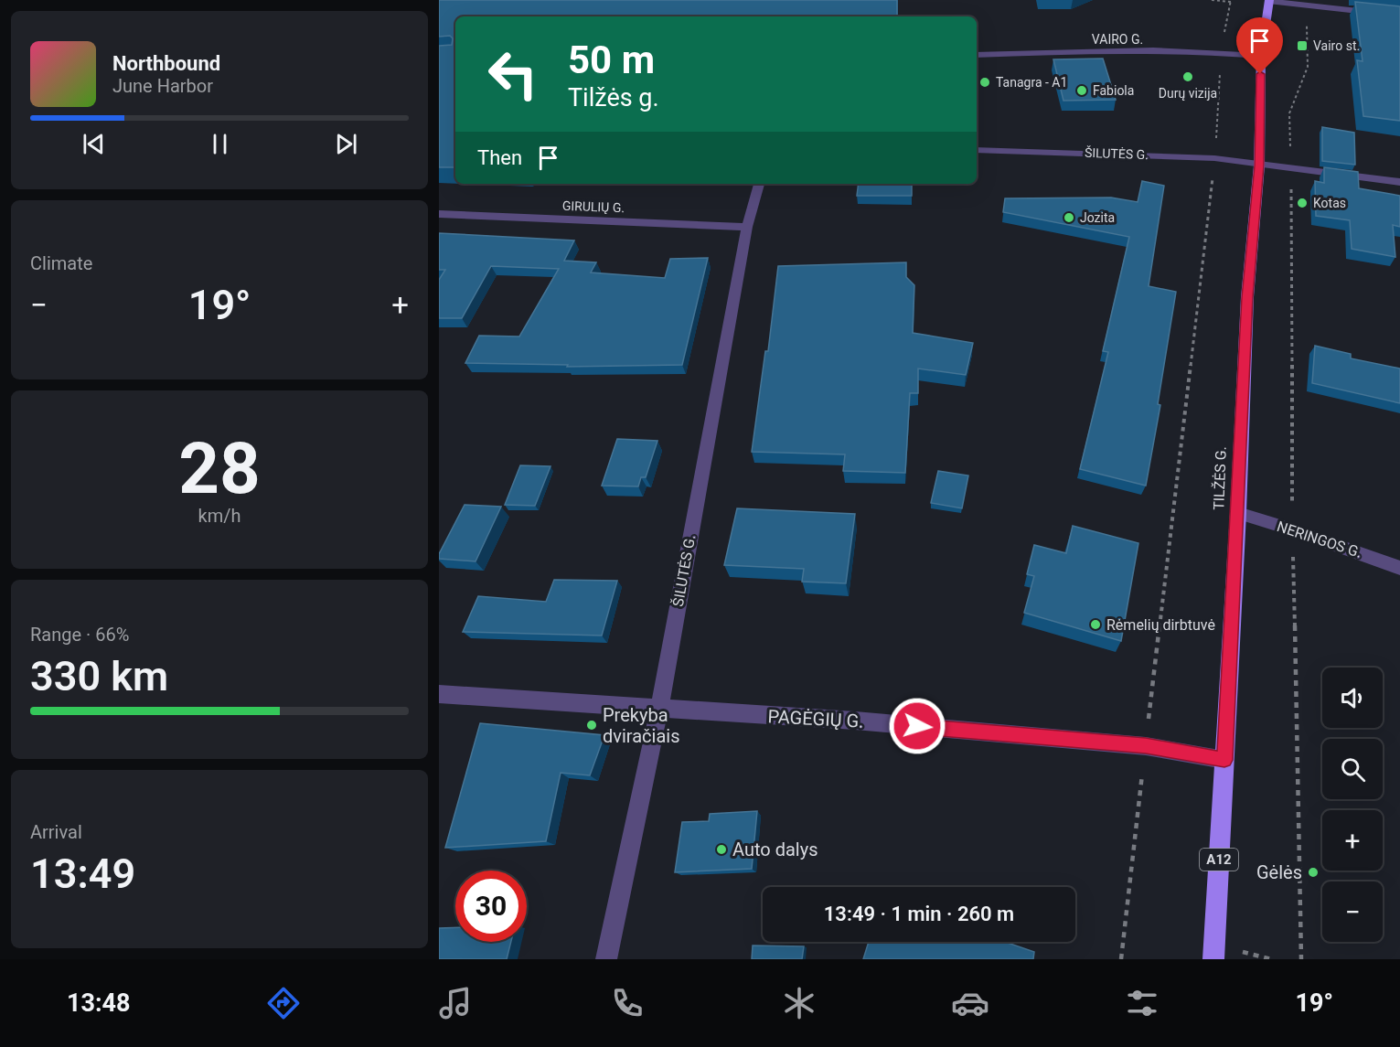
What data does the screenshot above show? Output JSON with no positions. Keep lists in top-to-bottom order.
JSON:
{
  "streets": {
    "highway": ["TILŽĖS G.", "A12"],
    "street": [
      "VAIRO G.",
      "ŠILUTĖS G.",
      "GIRULIŲ G.",
      "NERINGOS G.",
      "PAGĖGIŲ G."
    ]
  },
  "crossings": [
    ["VAIRO G.", "TILŽĖS G."],
    ["ŠILUTĖS G.", "GIRULIŲ G."],
    ["ŠILUTĖS G.", "TILŽĖS G."],
    ["ŠILUTĖS G.", "PAGĖGIŲ G."],
    ["TILŽĖS G.", "NERINGOS G."],
    ["TILŽĖS G.", "PAGĖGIŲ G."]
  ],
  "places": {
    "transit": ["Vairo st."],
    "other": [
      "Durų vizija",
      "Tanagra - A1",
      "Fabiola",
      "Kotas",
      "Jozita",
      "Rėmelių dirbtuvė",
      "Prekyba dviračiais",
      "Auto dalys",
      "Gėlės"
    ]
  },
  "page": {
    "turn": ["50 m", "Tilžės g."],
    "song": ["Northbound", "June Harbor"],
    "then": "Then",
    "tile": [
      "Climate",
      ["28", "km/h"],
      ["Range · 66%", "330 km"],
      ["Arrival", "13:49"]
    ],
    "heat": ["−", "19°", "+"],
    "map_buttons": ["+", "−"],
    "limit": "30",
    "trip": "13:49 · 1 min · 260 m",
    "tabs": ["13:48", "19°"]
  }
}
